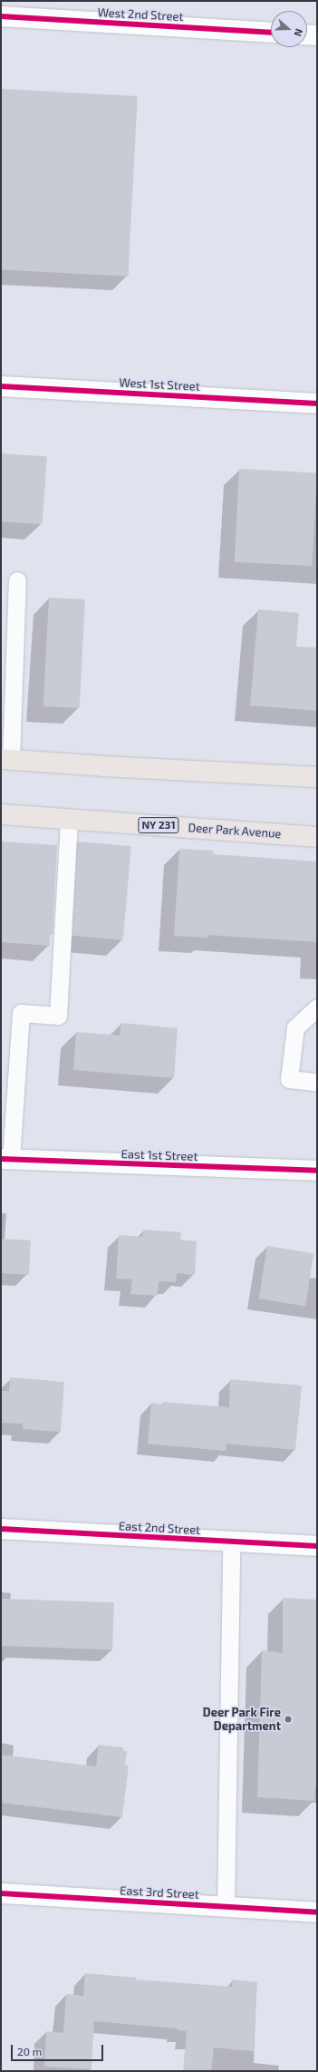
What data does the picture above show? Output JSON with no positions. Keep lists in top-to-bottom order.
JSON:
{
  "streets": {
    "main road": ["NY 231", "Deer Park Avenue"],
    "street": [
      "West 2nd Street",
      "West 1st Street",
      "East 1st Street",
      "East 2nd Street",
      "East 3rd Street"
    ]
  },
  "places": ["Deer Park Fire Department"],
  "scale_bar": "20 m",
  "north": "right"
}
